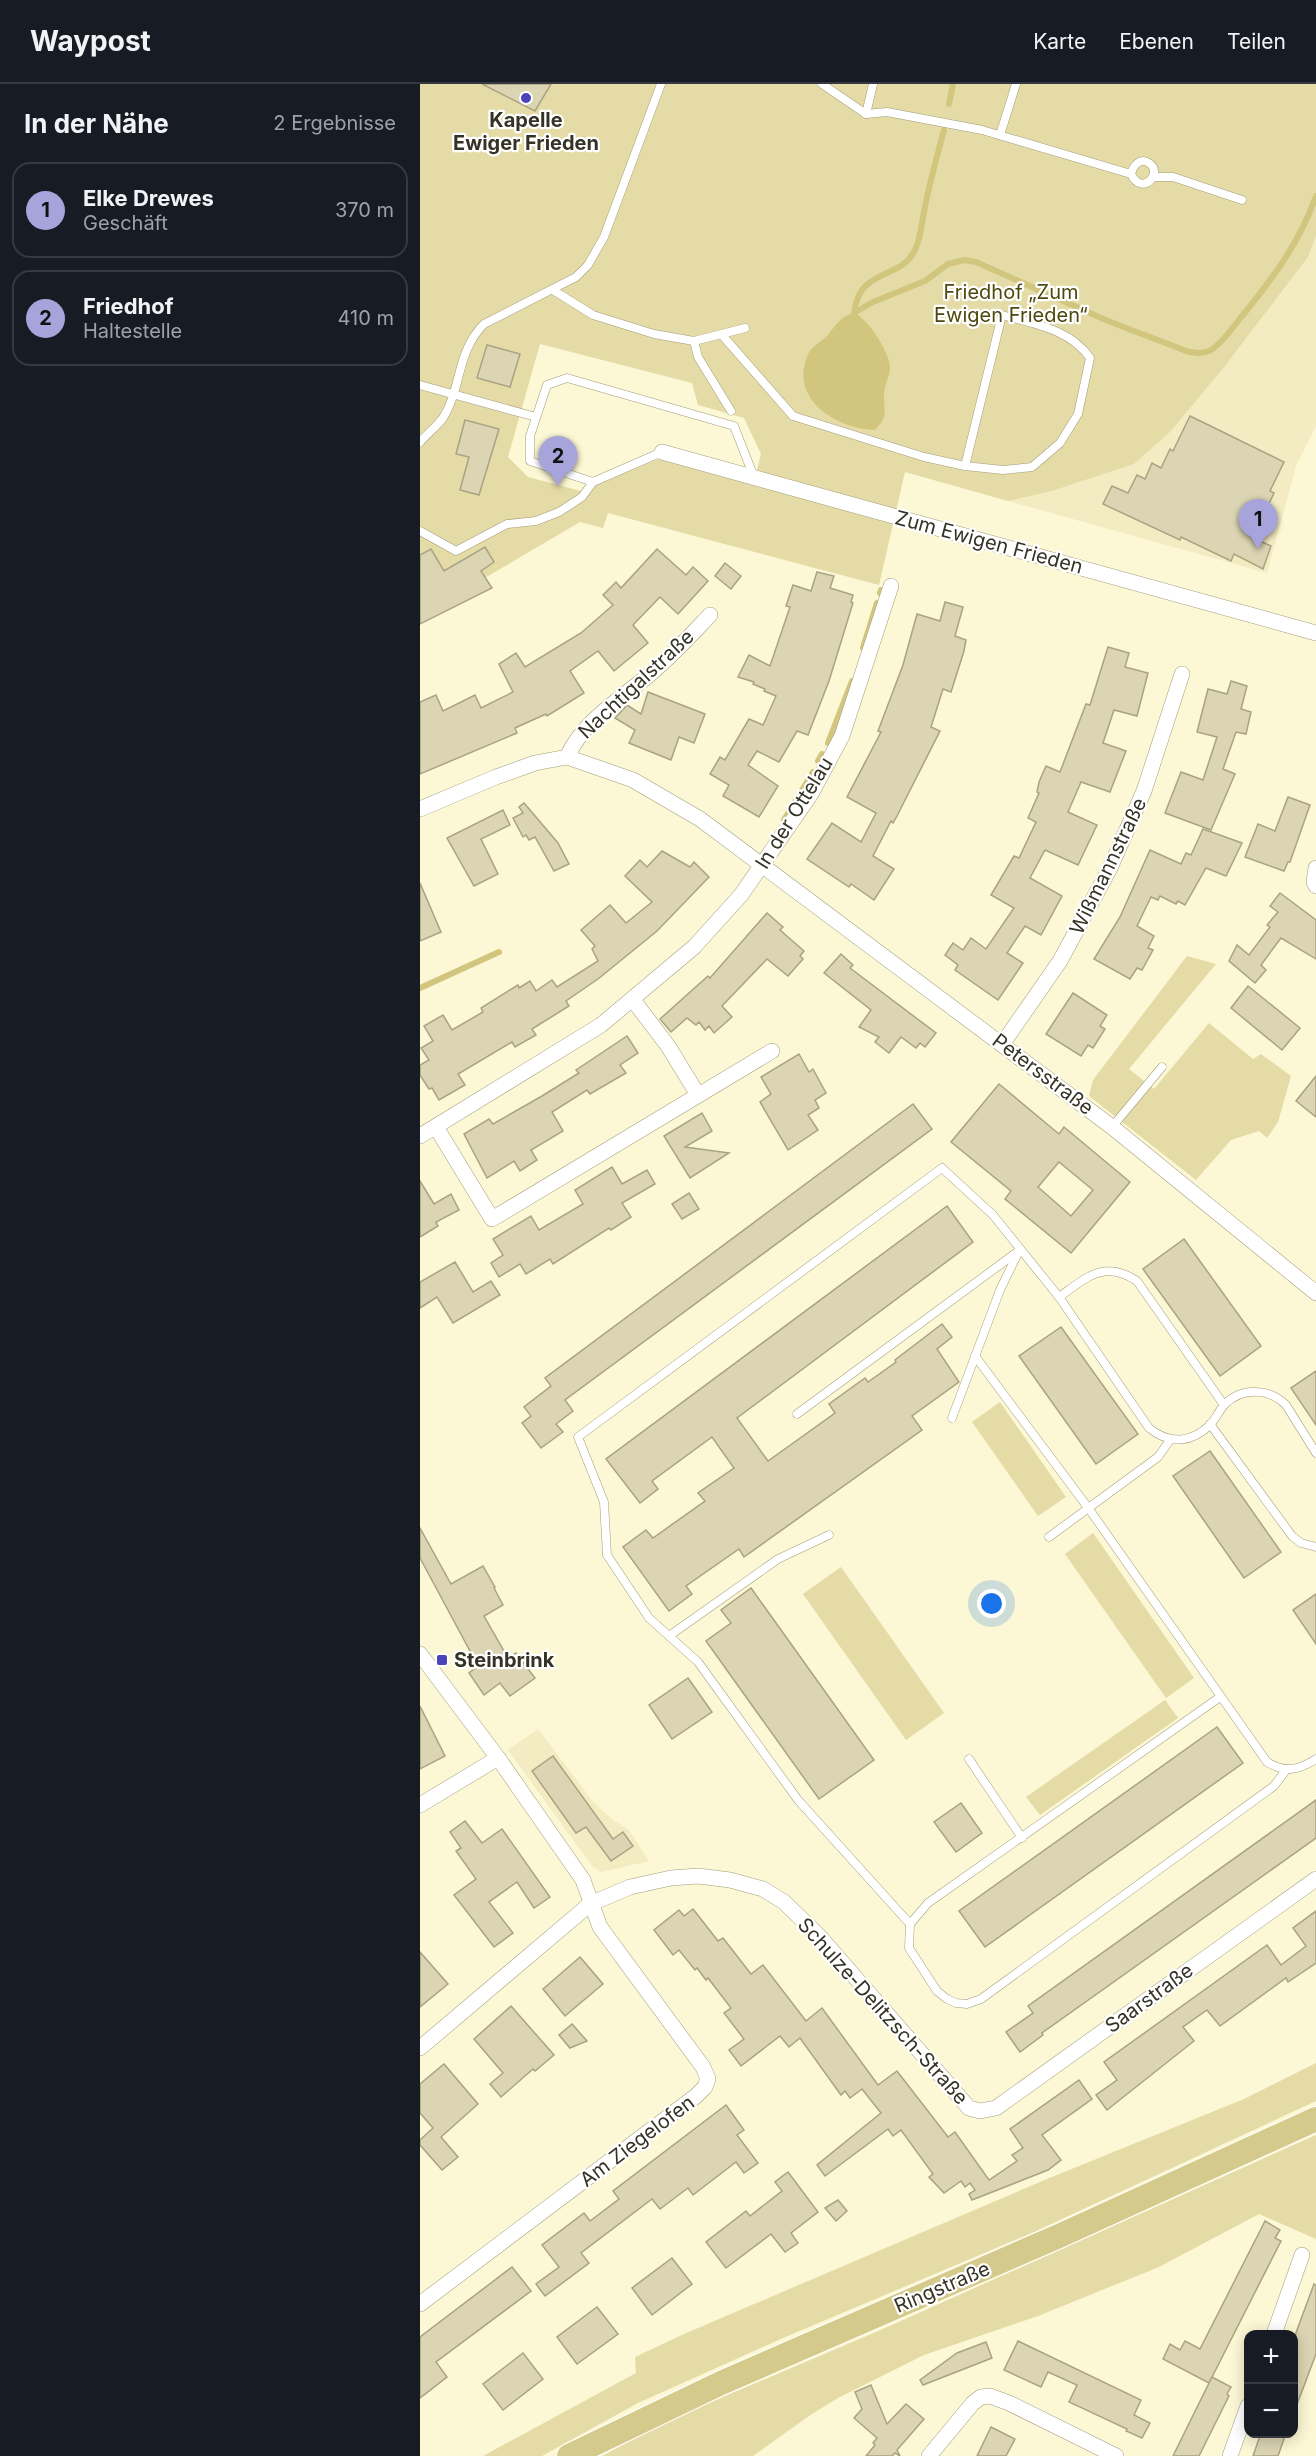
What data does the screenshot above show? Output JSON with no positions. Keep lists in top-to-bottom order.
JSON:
{
  "streets": {
    "main road": ["Ringstraße"],
    "street": [
      "Zum Ewigen Frieden",
      "Nachtigalstraße",
      "In der Ottelau",
      "Wißmannstraße",
      "Petersstraße",
      "Saarstraße",
      "Schulze-Delitzsch-Straße",
      "Am Ziegelofen"
    ]
  },
  "crossings": [
    ["Nachtigalstraße", "In der Ottelau"],
    ["Nachtigalstraße", "Petersstraße"],
    ["In der Ottelau", "Petersstraße"],
    ["Wißmannstraße", "Petersstraße"],
    ["Saarstraße", "Schulze-Delitzsch-Straße"],
    ["Schulze-Delitzsch-Straße", "Am Ziegelofen"]
  ],
  "parks": ["Friedhof „Zum Ewigen Frieden“"],
  "places": {
    "other": ["Kapelle Ewiger Frieden"],
    "transit": ["Steinbrink"]
  },
  "page": {
    "header": "Waypost",
    "nav": ["Karte", "Ebenen", "Teilen"],
    "heading": ["In der Nähe", "2 Ergebnisse"],
    "list": [
      {
        "mark": "1",
        "name": "Elke Drewes",
        "note": "Geschäft",
        "value": "370 m"
      },
      {
        "mark": "2",
        "name": "Friedhof",
        "note": "Haltestelle",
        "value": "410 m"
      }
    ],
    "pins": ["2", "1"],
    "map_buttons": ["+", "−"]
  }
}
